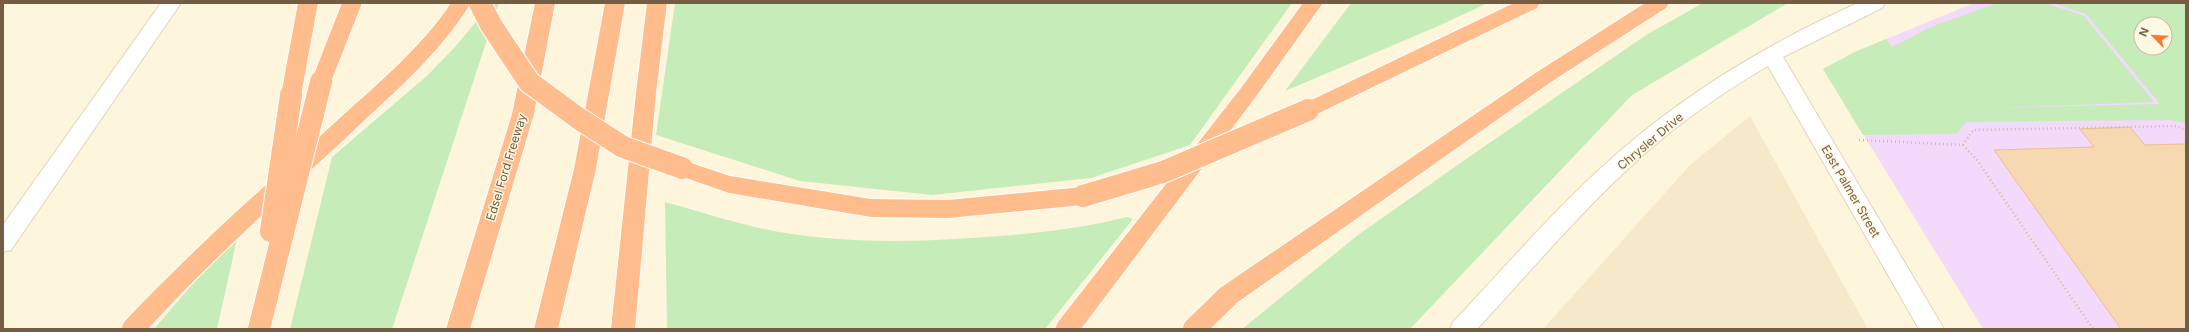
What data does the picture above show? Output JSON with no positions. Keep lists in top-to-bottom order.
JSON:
{
  "streets": {
    "highway": ["Edsel Ford Freeway"],
    "street": ["Chrysler Drive", "East Palmer Street"]
  },
  "crossings": [
    ["Chrysler Drive", "East Palmer Street"]
  ],
  "north": "top left"
}
